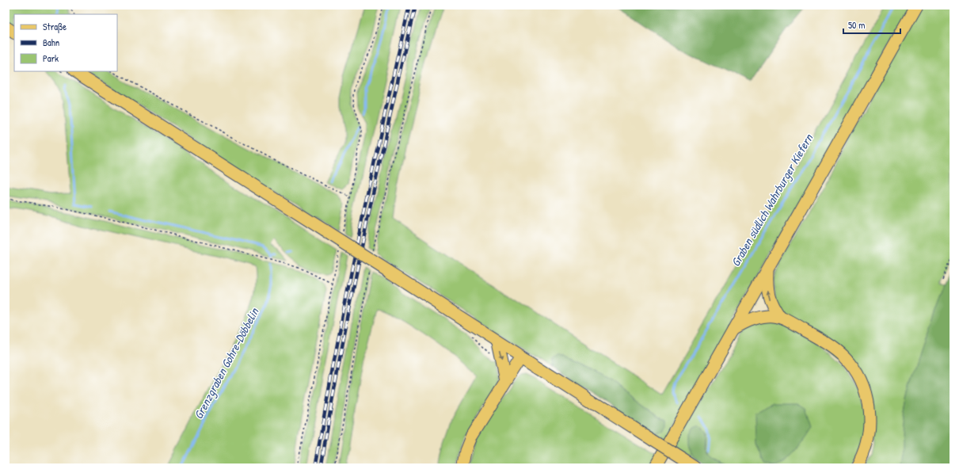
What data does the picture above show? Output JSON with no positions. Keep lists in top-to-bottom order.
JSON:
{
  "water": ["Graben südlich Wahrburger Kiefern", "Grenzgraben Gohre-Döbbelin"],
  "legend": ["Straße", "Bahn", "Park"],
  "scale_bar": "50 m"
}
